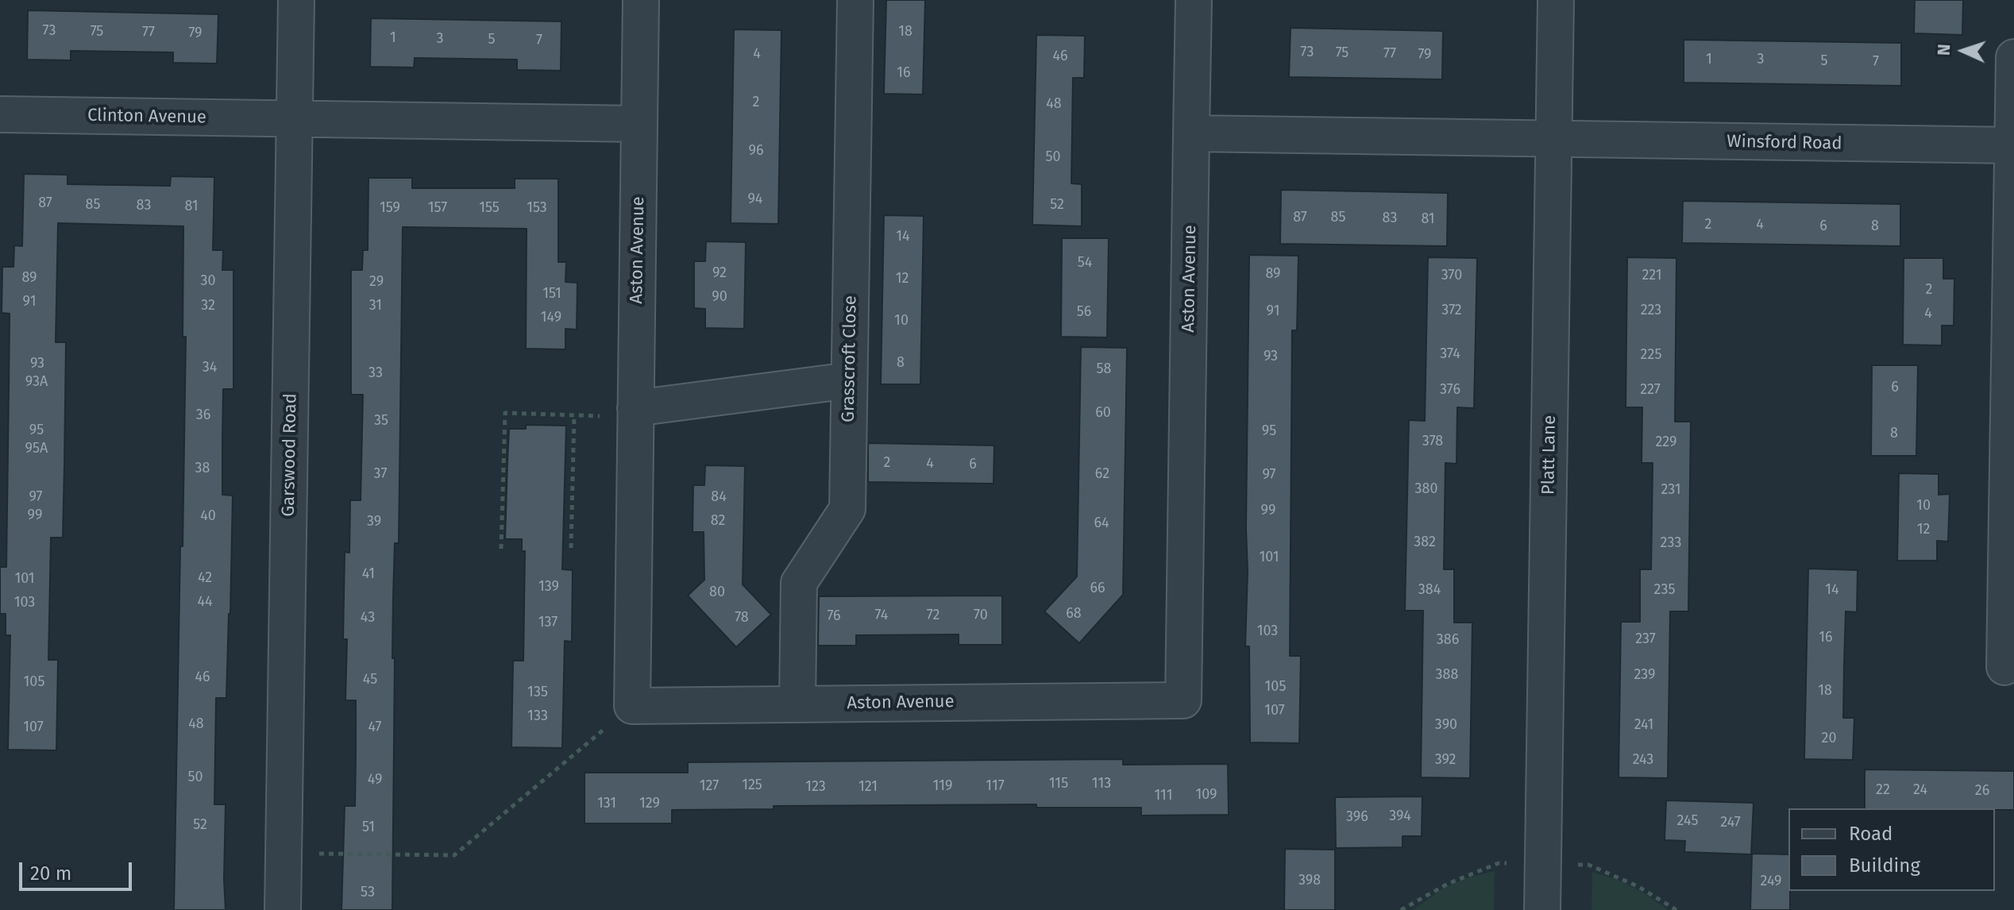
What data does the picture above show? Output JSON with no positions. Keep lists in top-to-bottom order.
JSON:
{
  "streets": {
    "street": [
      "Clinton Avenue",
      "Winsford Road",
      "Aston Avenue",
      "Grasscroft Close",
      "Garswood Road",
      "Platt Lane"
    ]
  },
  "crossings": [
    ["Clinton Avenue", "Garswood Road"],
    ["Winsford Road", "Platt Lane"],
    ["Aston Avenue", "Grasscroft Close"]
  ],
  "house_numbers": [
    "73",
    "75",
    "18",
    "77",
    "79",
    "1",
    "3",
    "5",
    "7",
    "73",
    "75",
    "4",
    "77",
    "79",
    "46",
    "1",
    "3",
    "5",
    "7",
    "16",
    "2",
    "48",
    "96",
    "50",
    "94",
    "87",
    "85",
    "52",
    "83",
    "81",
    "159",
    "157",
    "155",
    "153",
    "87",
    "85",
    "83",
    "81",
    "2",
    "4",
    "6",
    "8",
    "14",
    "54",
    "92",
    "89",
    "370",
    "221",
    "89",
    "12",
    "30",
    "29",
    "2",
    "151",
    "90",
    "91",
    "32",
    "31",
    "372",
    "223",
    "91",
    "56",
    "4",
    "149",
    "10",
    "374",
    "225",
    "93",
    "8",
    "93",
    "34",
    "58",
    "33",
    "93A",
    "6",
    "376",
    "227",
    "60",
    "36",
    "35",
    "95",
    "95",
    "8",
    "378",
    "229",
    "95A",
    "2",
    "4",
    "6",
    "38",
    "37",
    "62",
    "97",
    "380",
    "231",
    "97",
    "84",
    "10",
    "99",
    "99",
    "40",
    "82",
    "39",
    "64",
    "12",
    "382",
    "233",
    "101",
    "41",
    "42",
    "101",
    "139",
    "66",
    "384",
    "235",
    "14",
    "80",
    "44",
    "103",
    "68",
    "74",
    "72",
    "70",
    "76",
    "43",
    "78",
    "137",
    "103",
    "16",
    "237",
    "386",
    "388",
    "239",
    "46",
    "45",
    "105",
    "105",
    "18",
    "135",
    "107",
    "133",
    "48",
    "390",
    "241",
    "107",
    "47",
    "20",
    "392",
    "243",
    "50",
    "49",
    "115",
    "113",
    "125",
    "127",
    "119",
    "117",
    "123",
    "121",
    "22",
    "24",
    "26",
    "109",
    "111",
    "131",
    "129",
    "394",
    "396",
    "245",
    "247",
    "52",
    "51",
    "398",
    "249",
    "53"
  ],
  "legend": ["Road", "Building"],
  "scale_bar": "20 m",
  "north": "left"
}
